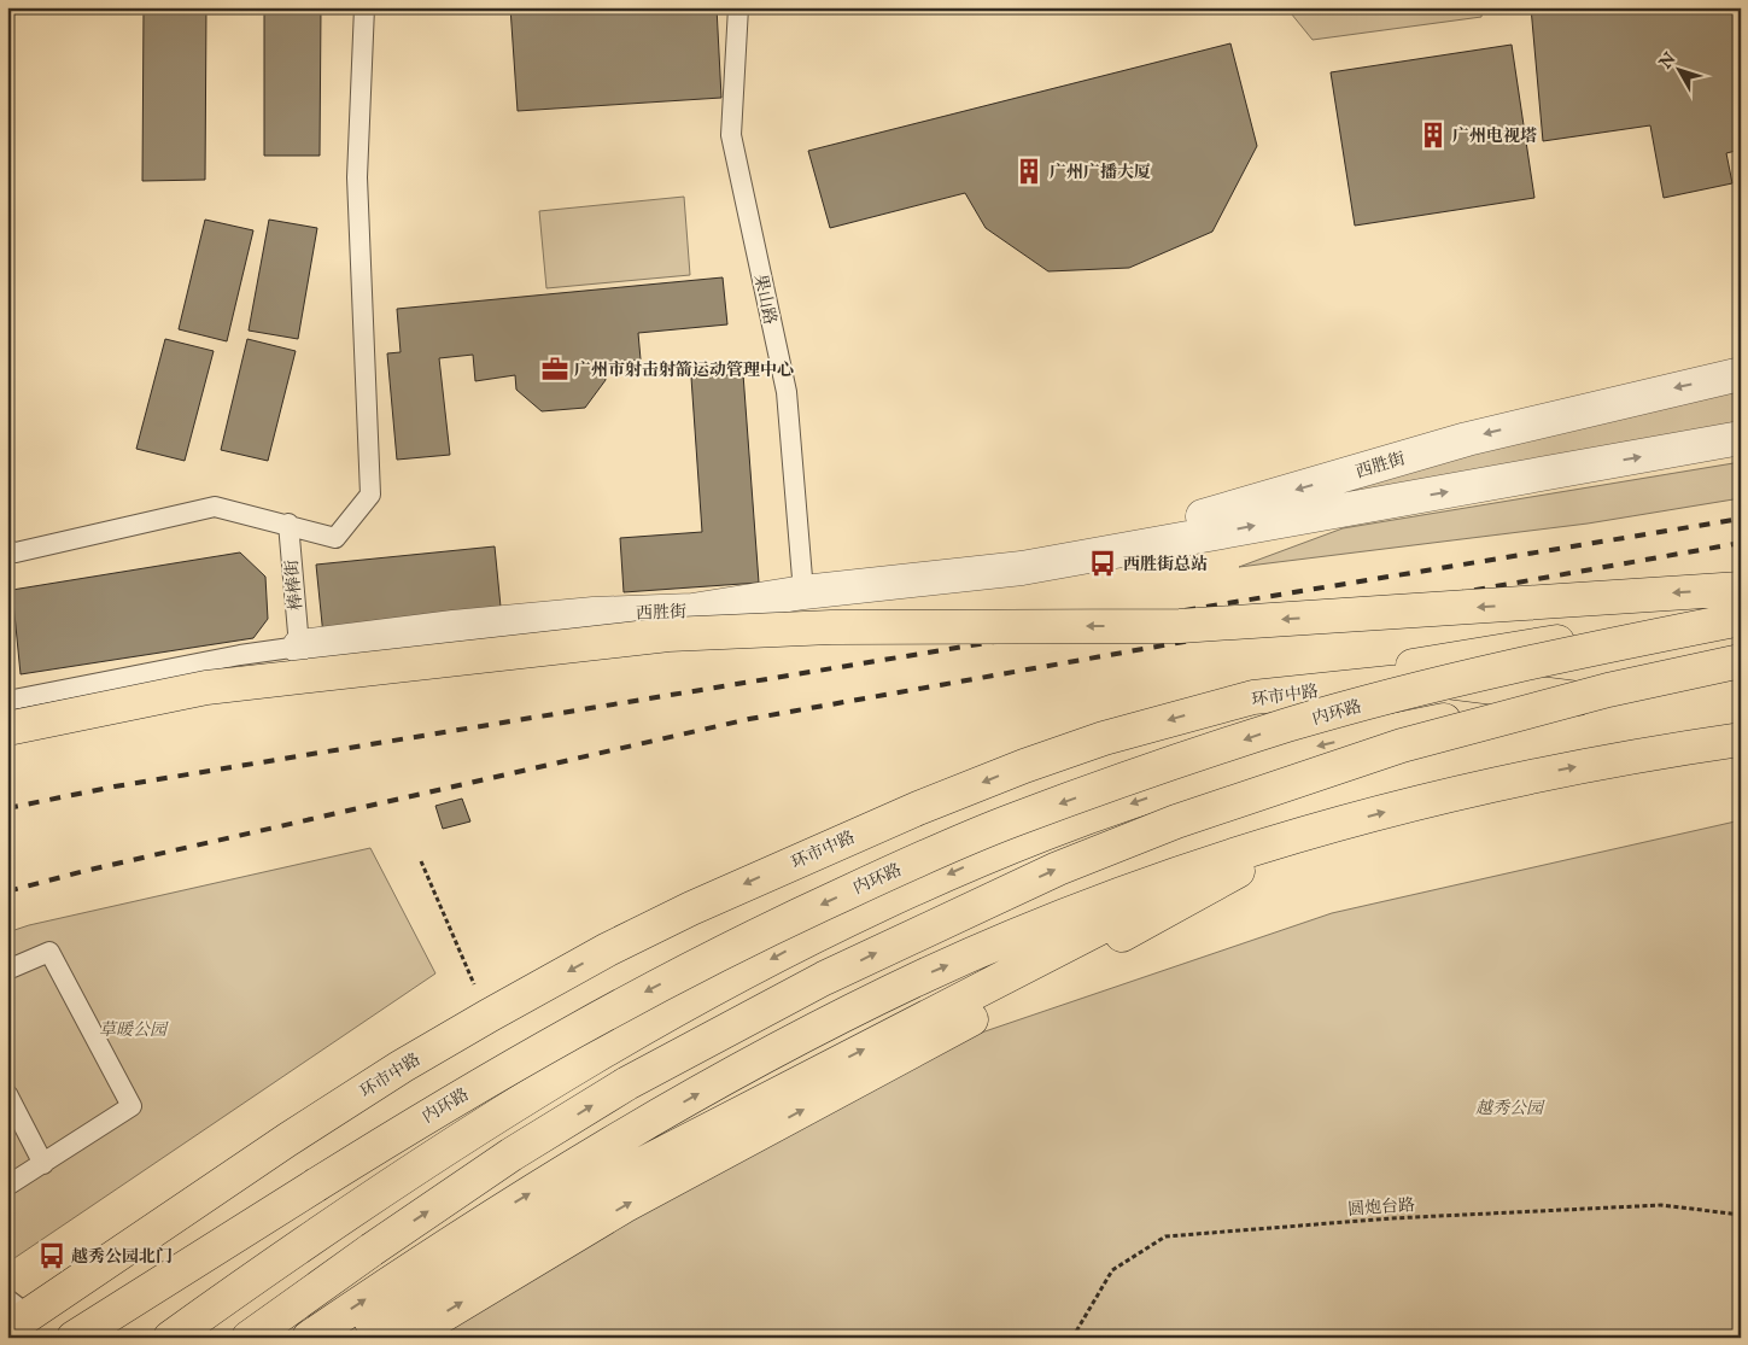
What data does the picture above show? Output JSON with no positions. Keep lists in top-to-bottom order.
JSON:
{
  "streets": {
    "highway": ["环市中路", "内环路"],
    "street": ["西胜街"],
    "lane": ["果山路", "棒棒街"],
    "path": ["圆炮台路"]
  },
  "crossings": [
    ["果山路", "西胜街"],
    ["西胜街", "棒棒街"]
  ],
  "parks": ["草暖公园", "越秀公园"],
  "places": {
    "building": ["广州电视塔", "广州广播大厦"],
    "office": ["广州市射击射箭运动管理中心"],
    "bus stop": ["西胜街总站", "越秀公园北门"]
  },
  "north": "top left"
}
